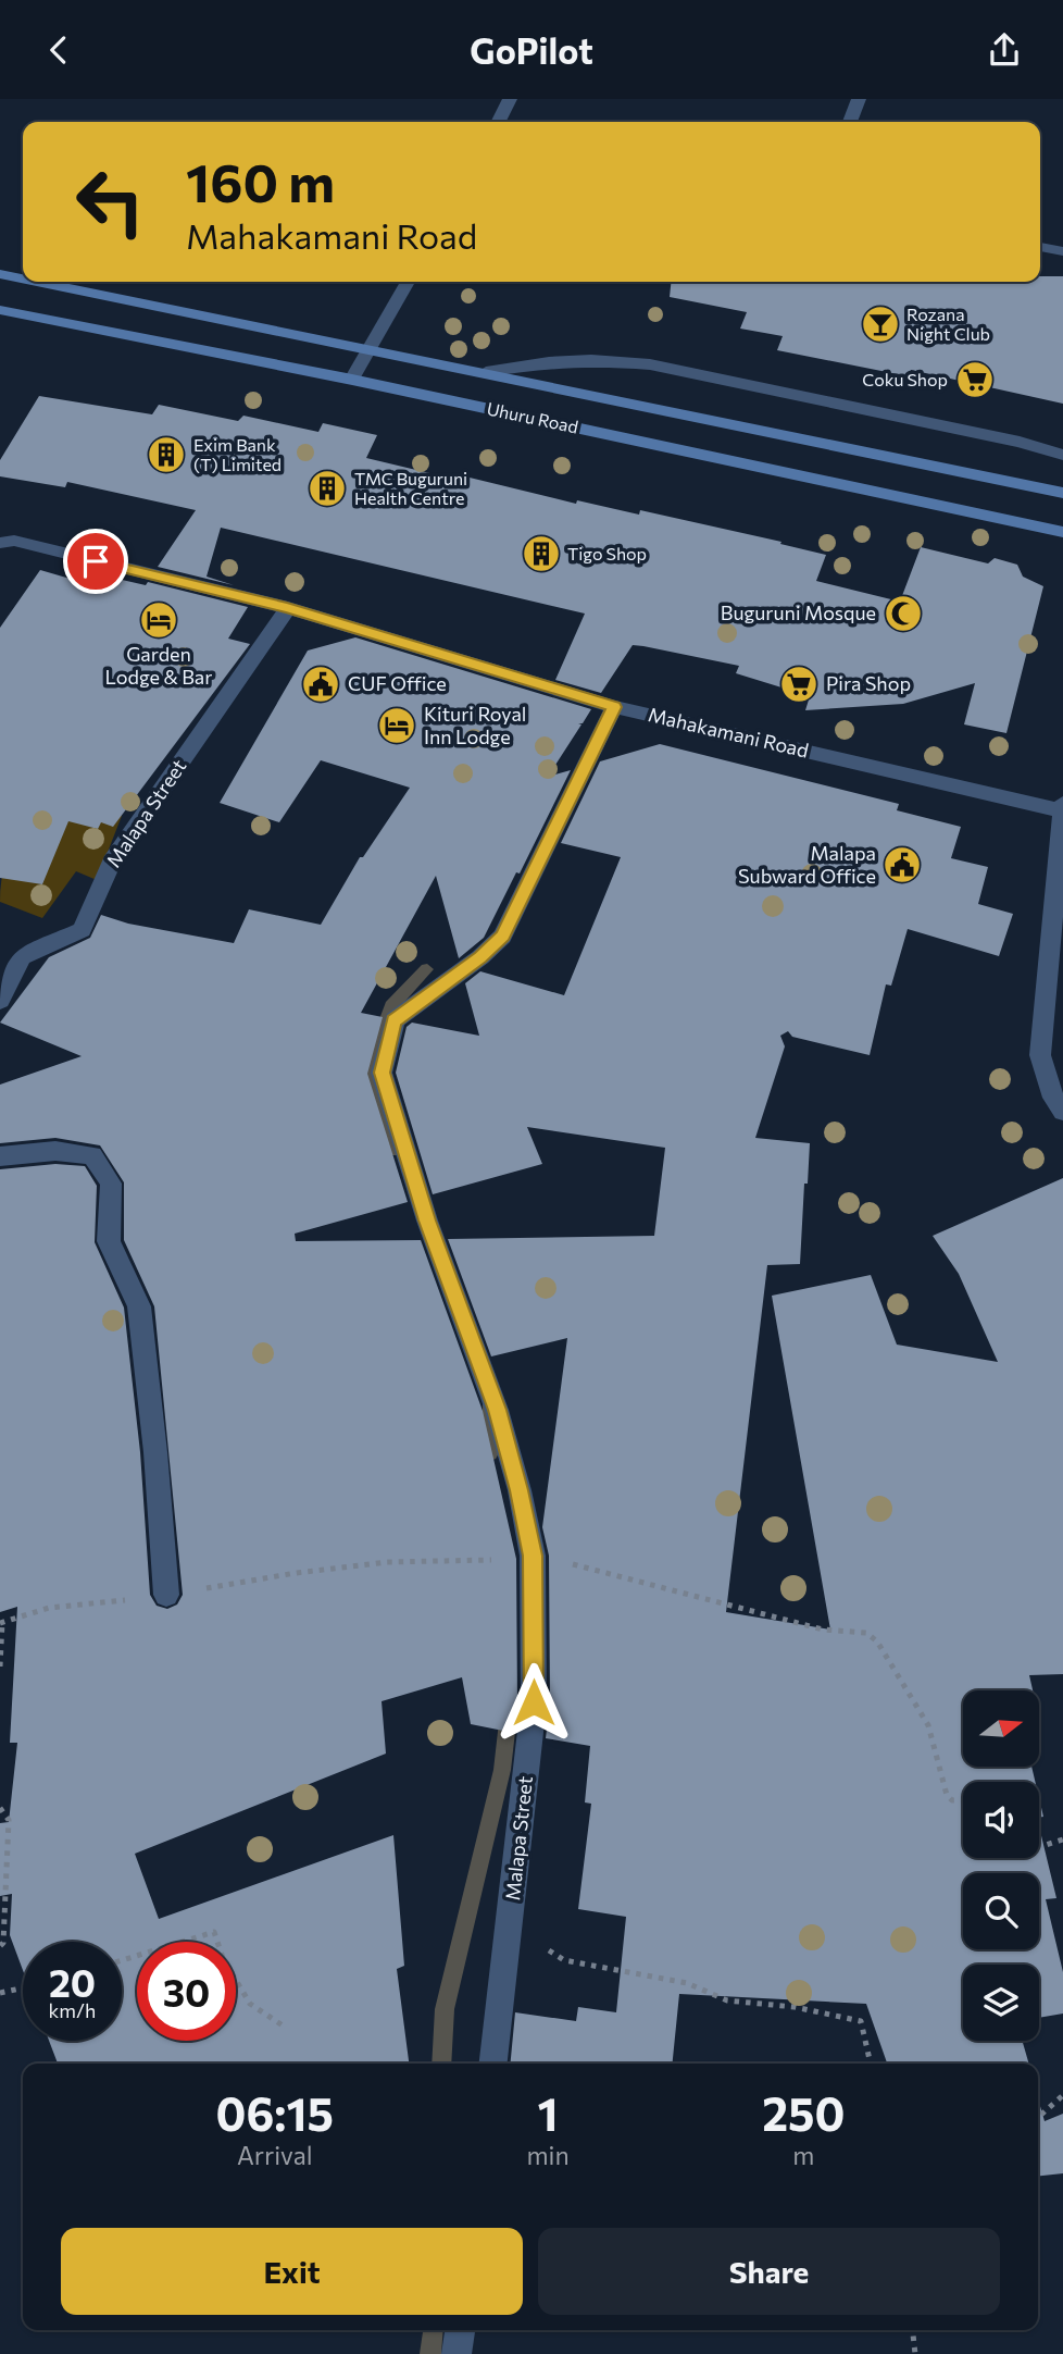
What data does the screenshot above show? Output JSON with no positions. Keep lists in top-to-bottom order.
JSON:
{
  "streets": {
    "main road": ["Uhuru Road"],
    "street": ["Mahakamani Road", "Malapa Street"]
  },
  "crossings": [
    ["Mahakamani Road", "Malapa Street"]
  ],
  "places": {
    "bar": ["Rozana Night Club"],
    "supermarket": ["Coku Shop", "Pira Shop"],
    "building": ["Exim Bank (T) Limited", "TMC Buguruni Health Centre", "Tigo Shop"],
    "mosque": ["Buguruni Mosque"],
    "hotel": ["Garden Lodge & Bar", "Kituri Royal Inn Lodge"],
    "public building": ["CUF Office", "Malapa Subward Office"]
  },
  "north": "right",
  "page": {
    "header": "GoPilot",
    "turn": ["160 m", "Mahakamani Road"],
    "speed": "20 km/h",
    "limit": "30",
    "eta": [
      "06:15",
      "Arrival",
      "1",
      "min",
      "250",
      "m"
    ],
    "buttons": ["Exit", "Share"]
  }
}
